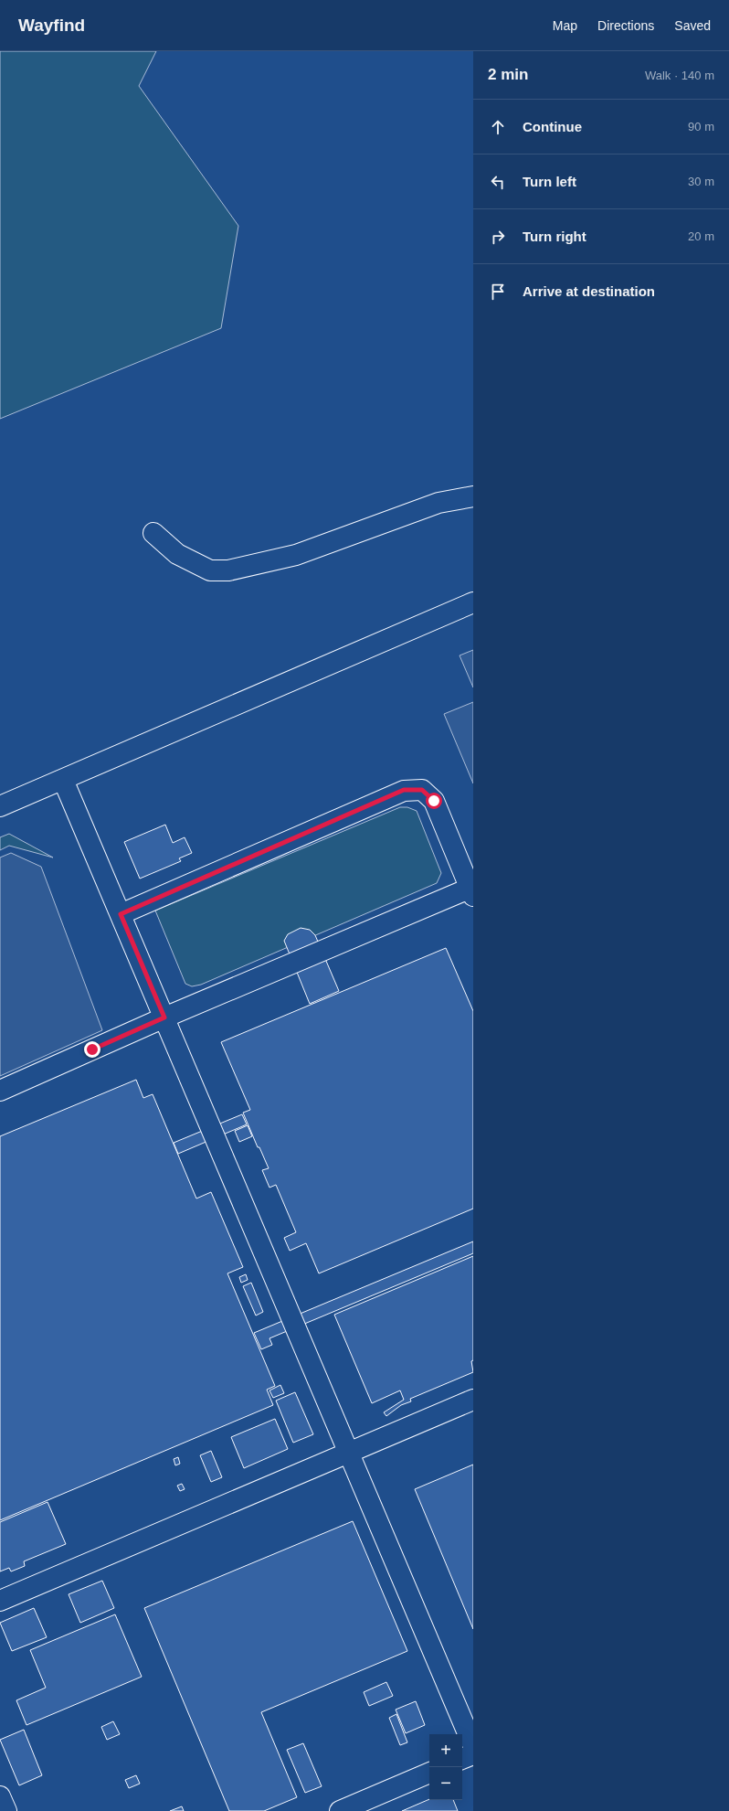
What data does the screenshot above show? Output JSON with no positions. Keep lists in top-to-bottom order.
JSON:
{
  "page": {
    "header": "Wayfind",
    "nav": ["Map", "Directions", "Saved"],
    "heading": ["2 min", "Walk · 140 m"],
    "list": [
      ["Continue", "90 m"],
      ["Turn left", "30 m"],
      ["Turn right", "20 m"],
      "Arrive at destination"
    ],
    "map_buttons": ["+", "−"]
  }
}
